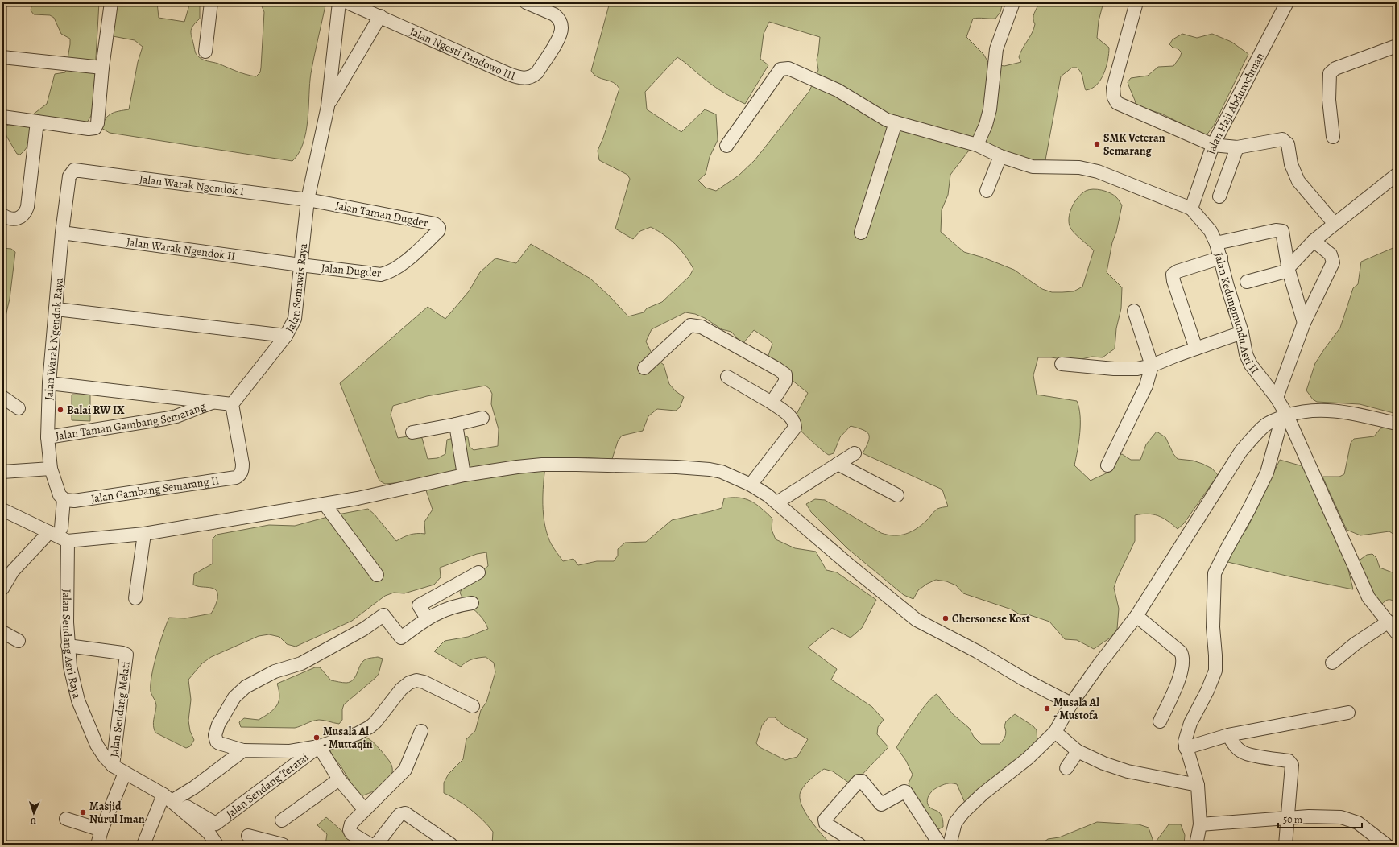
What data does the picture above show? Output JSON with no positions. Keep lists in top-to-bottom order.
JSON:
{
  "streets": {
    "street": [
      "Jalan Ngesti Pandowo III",
      "Jalan Haji Abdurochman",
      "Jalan Warak Ngendok I",
      "Jalan Taman Dugder",
      "Jalan Warak Ngendok II",
      "Jalan Dugder",
      "Jalan Semawis Raya",
      "Jalan Kedungmundu Asri II",
      "Jalan Warak Ngendok Raya",
      "Jalan Taman Gambang Semarang",
      "Jalan Gambang Semarang II",
      "Jalan Sendang Asri Raya",
      "Jalan Sendang Melati",
      "Jalan Sendang Teratai"
    ]
  },
  "crossings": [
    ["Jalan Ngesti Pandowo III", "Jalan Semawis Raya"],
    ["Jalan Haji Abdurochman", "Jalan Kedungmundu Asri II"],
    ["Jalan Warak Ngendok I", "Jalan Taman Dugder"],
    ["Jalan Warak Ngendok I", "Jalan Semawis Raya"],
    ["Jalan Warak Ngendok I", "Jalan Warak Ngendok Raya"],
    ["Jalan Taman Dugder", "Jalan Dugder"],
    ["Jalan Taman Dugder", "Jalan Semawis Raya"],
    ["Jalan Warak Ngendok II", "Jalan Dugder"],
    ["Jalan Warak Ngendok II", "Jalan Semawis Raya"],
    ["Jalan Warak Ngendok II", "Jalan Warak Ngendok Raya"],
    ["Jalan Dugder", "Jalan Semawis Raya"],
    ["Jalan Semawis Raya", "Jalan Warak Ngendok Raya"],
    ["Jalan Warak Ngendok Raya", "Jalan Taman Gambang Semarang"],
    ["Jalan Warak Ngendok Raya", "Jalan Gambang Semarang II"],
    ["Jalan Taman Gambang Semarang", "Jalan Gambang Semarang II"],
    ["Jalan Sendang Asri Raya", "Jalan Sendang Melati"],
    ["Jalan Sendang Asri Raya", "Jalan Sendang Teratai"]
  ],
  "places": [
    "SMK Veteran Semarang",
    "Balai RW IX",
    "Chersonese Kost",
    "Musala Al - Mustofa",
    "Musala Al - Muttaqin",
    "Masjid Nurul Iman"
  ],
  "scale_bar": "50 m",
  "north": "bottom"
}
